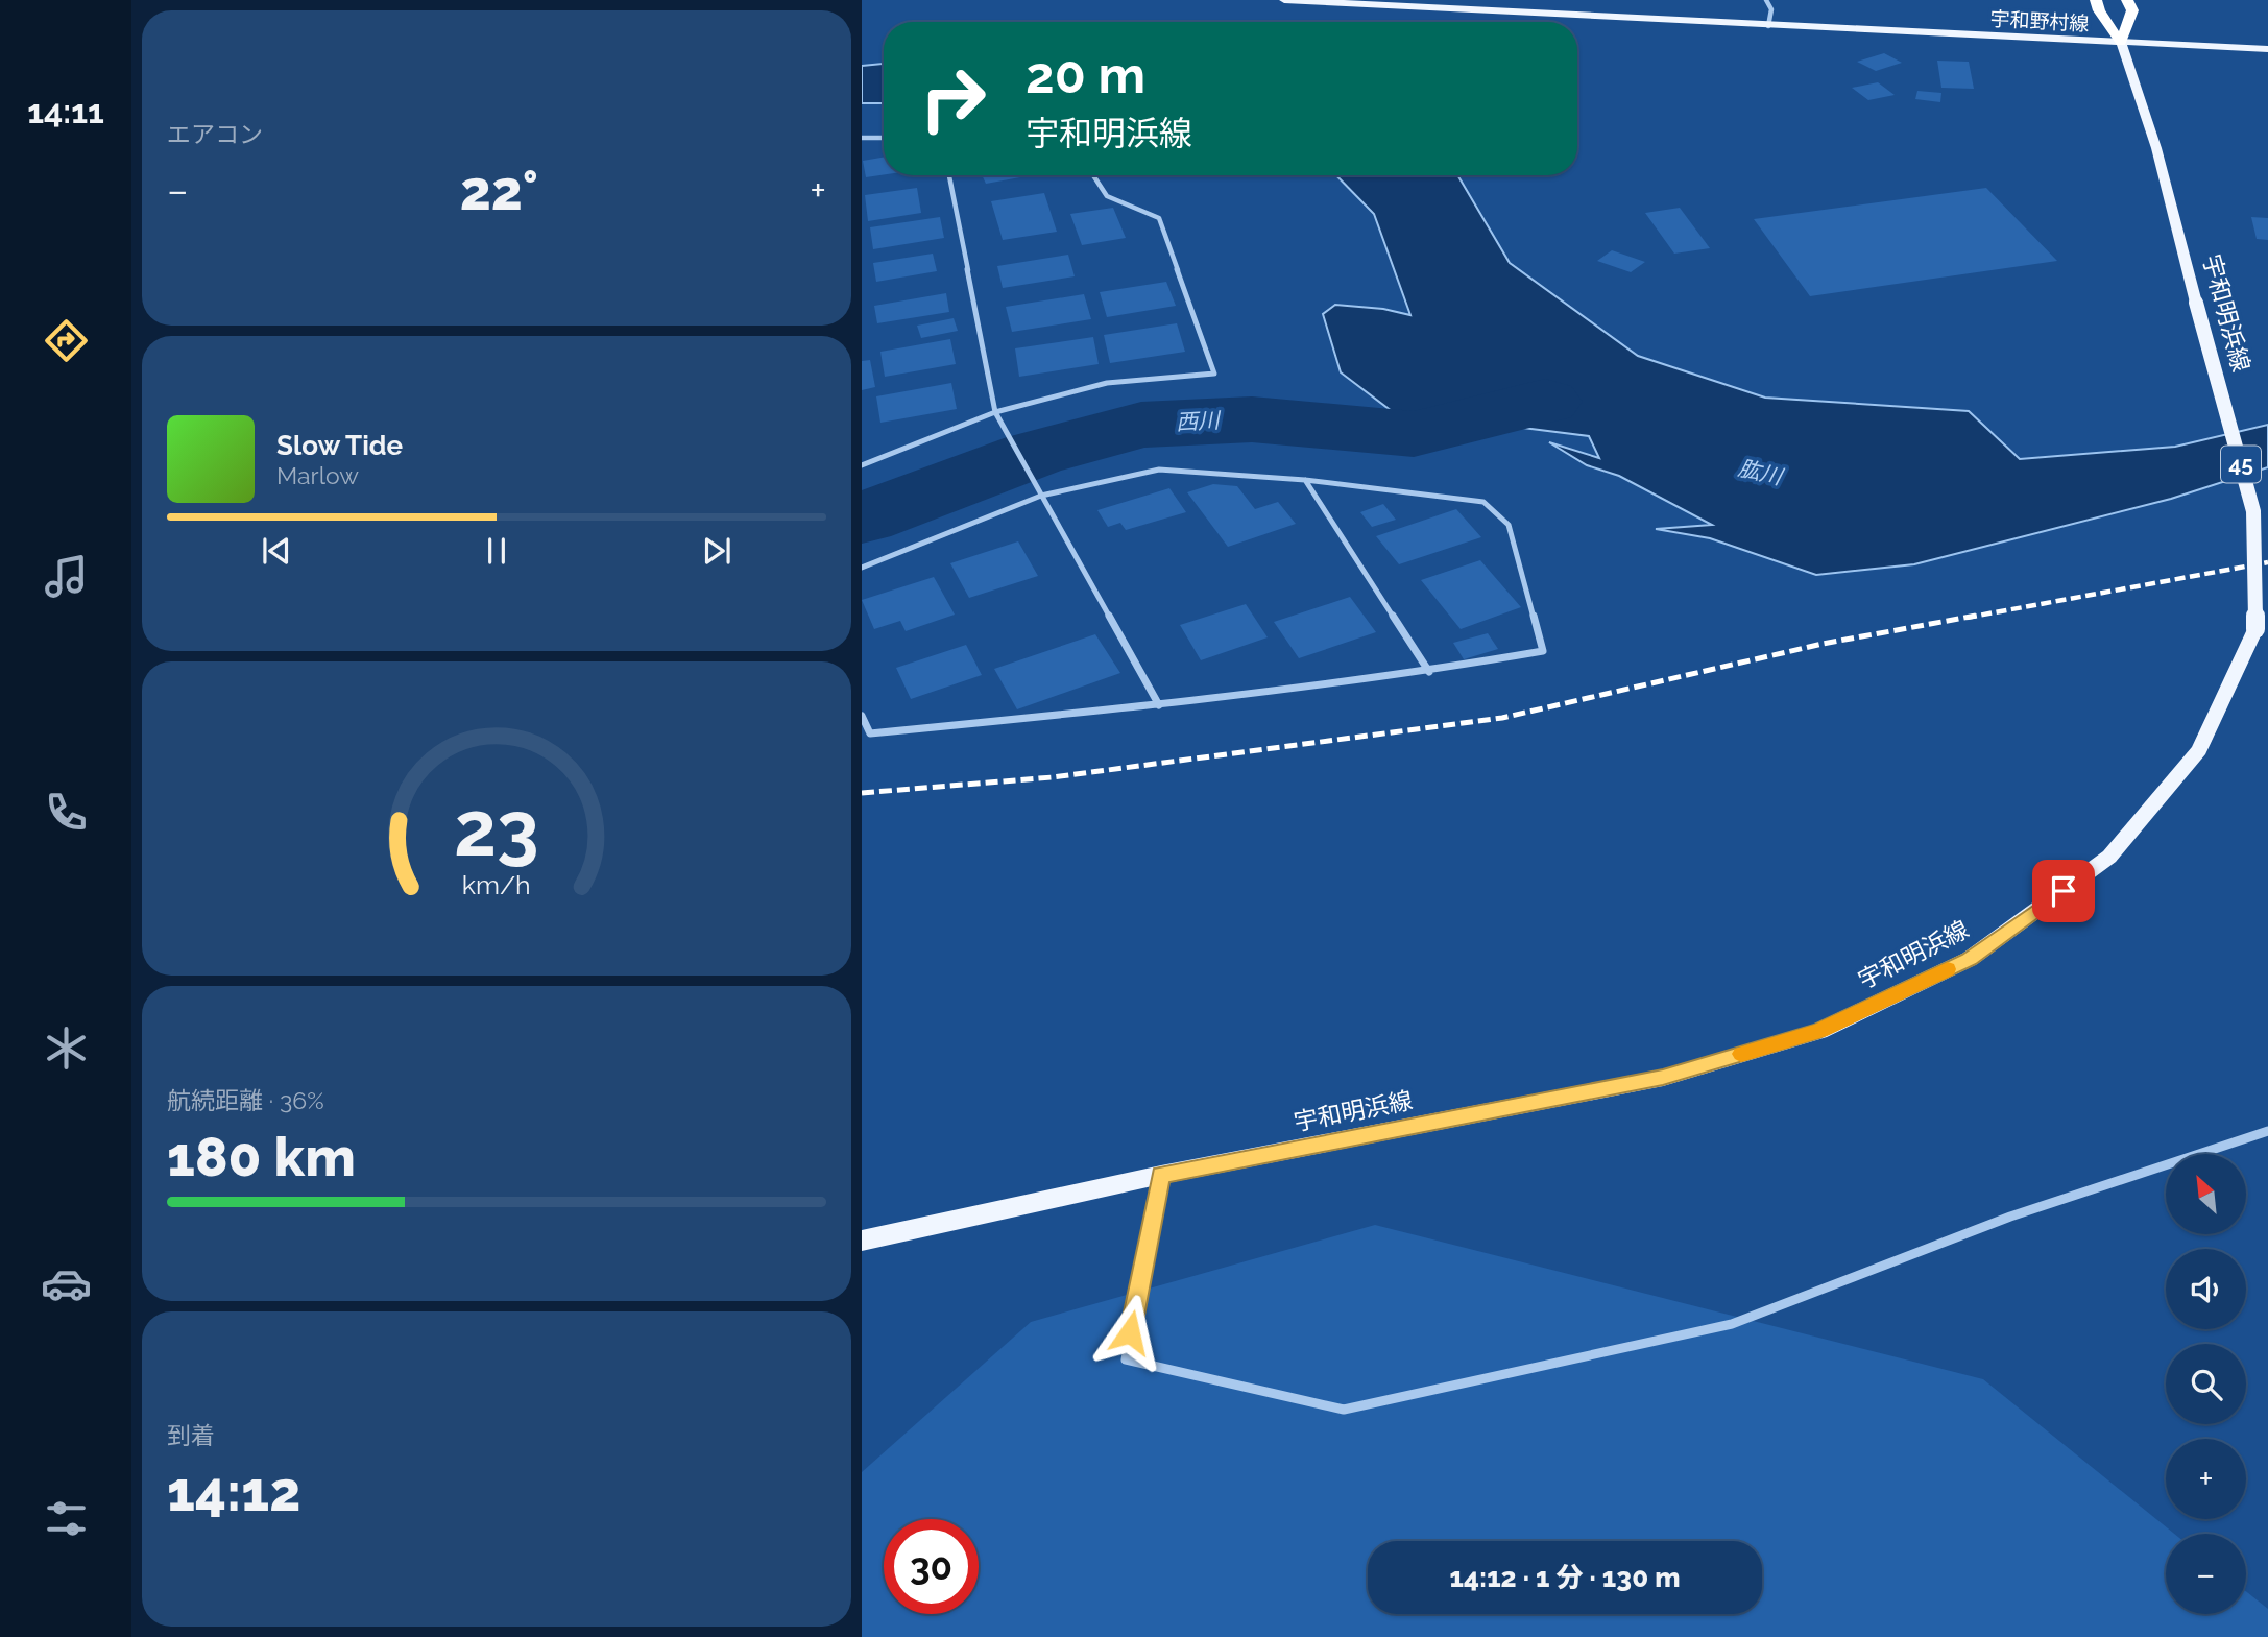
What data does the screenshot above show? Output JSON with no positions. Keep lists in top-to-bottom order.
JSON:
{
  "streets": {
    "main road": ["宇和野村線", "宇和明浜線", "45"]
  },
  "crossings": [
    ["宇和野村線", "宇和明浜線"]
  ],
  "water": ["西川", "肱川"],
  "north": "top left",
  "page": {
    "tabs": "14:11",
    "tile": [
      "エアコン",
      ["航続距離 · 36%", "180 km"],
      ["到着", "14:12"]
    ],
    "turn": ["20 m", "宇和明浜線"],
    "heat": ["−", "22°", "+"],
    "song": ["Slow Tide", "Marlow"],
    "map_buttons": ["+", "−"],
    "limit": "30",
    "trip": "14:12 · 1 分 · 130 m",
    "gauge": ["23", "km/h"]
  }
}
